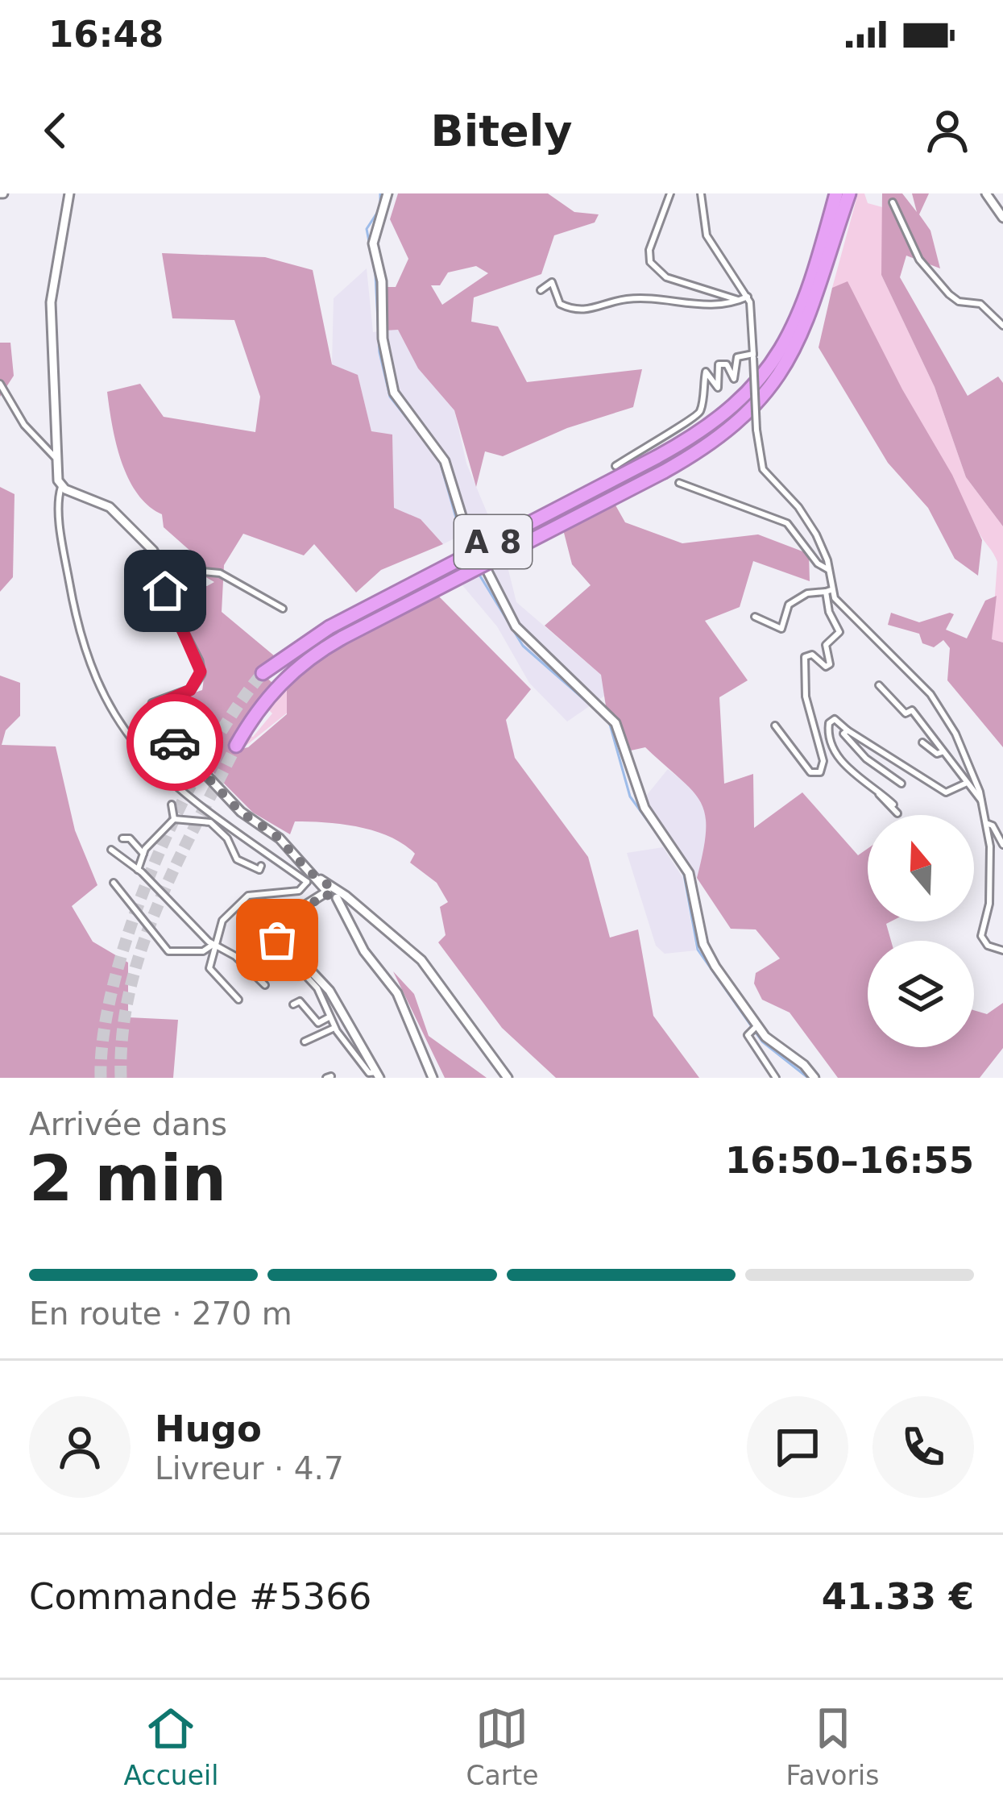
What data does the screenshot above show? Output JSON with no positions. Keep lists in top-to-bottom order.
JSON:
{
  "streets": {
    "highway": ["A 8"]
  },
  "north": "top",
  "page": {
    "status": "16:48",
    "header": "Bitely",
    "heading": ["2 min", "Arrivée dans", "16:50–16:55"],
    "panel": [
      "Hugo",
      "Livreur · 4.7",
      "Commande #5366",
      "41.33 €"
    ],
    "bar": "En route · 270 m",
    "tabs": ["Accueil", "Carte", "Favoris"]
  }
}
